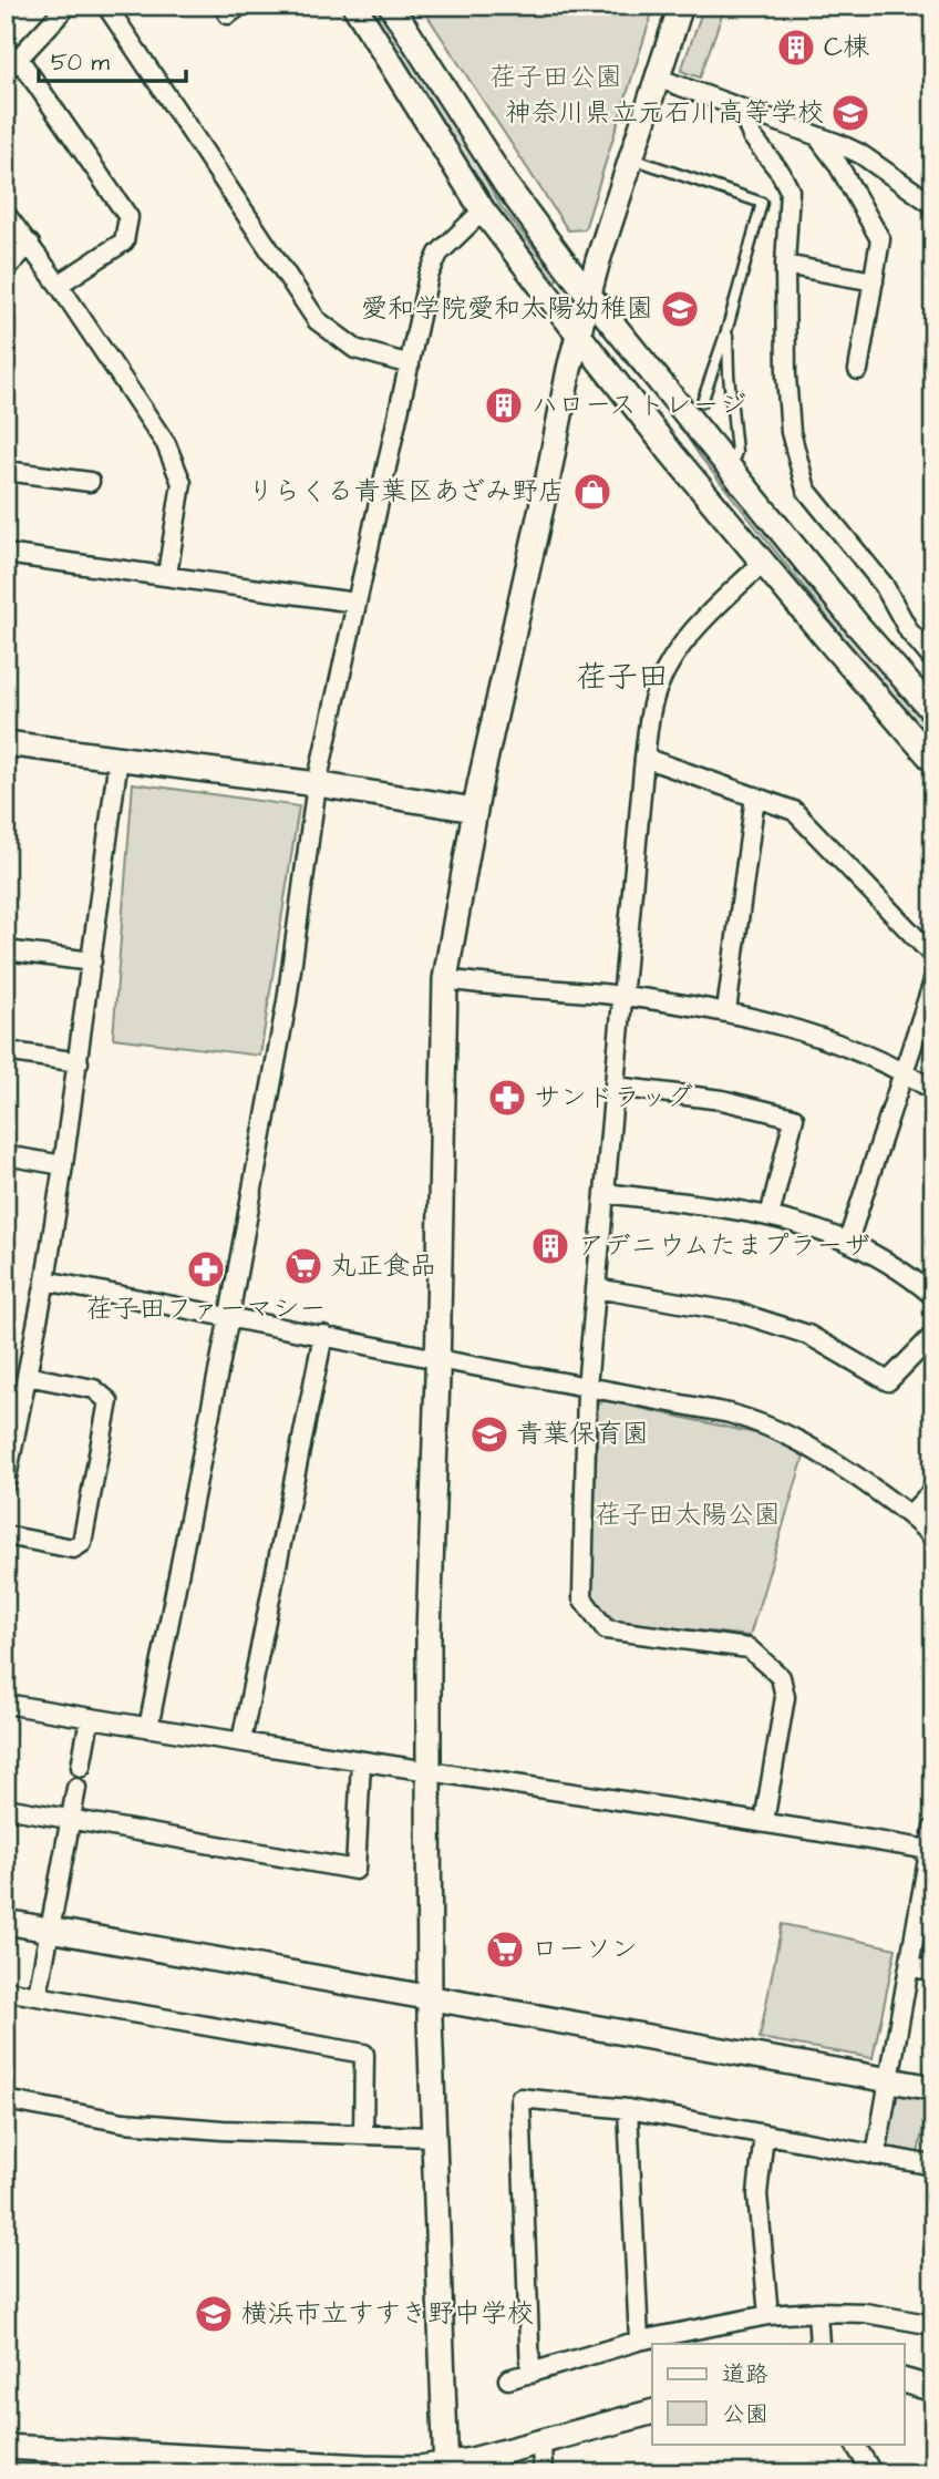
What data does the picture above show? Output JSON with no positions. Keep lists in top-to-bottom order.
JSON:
{
  "districts": ["荏子田"],
  "parks": ["荏子田公園", "荏子田太陽公園"],
  "places": {
    "building": ["C棟", "ハローストレージ", "アデニウムたまプラーザ"],
    "school or university": [
      "神奈川県立元石川高等学校",
      "愛和学院愛和太陽幼稚園",
      "青葉保育園",
      "横浜市立すすき野中学校"
    ],
    "shop": ["りらくる青葉区あざみ野店"],
    "pharmacy": ["サンドラッグ", "荏子田ファーマシー"],
    "supermarket": ["丸正食品", "ローソン"]
  },
  "legend": ["道路", "公園"],
  "scale_bar": "50 m"
}
